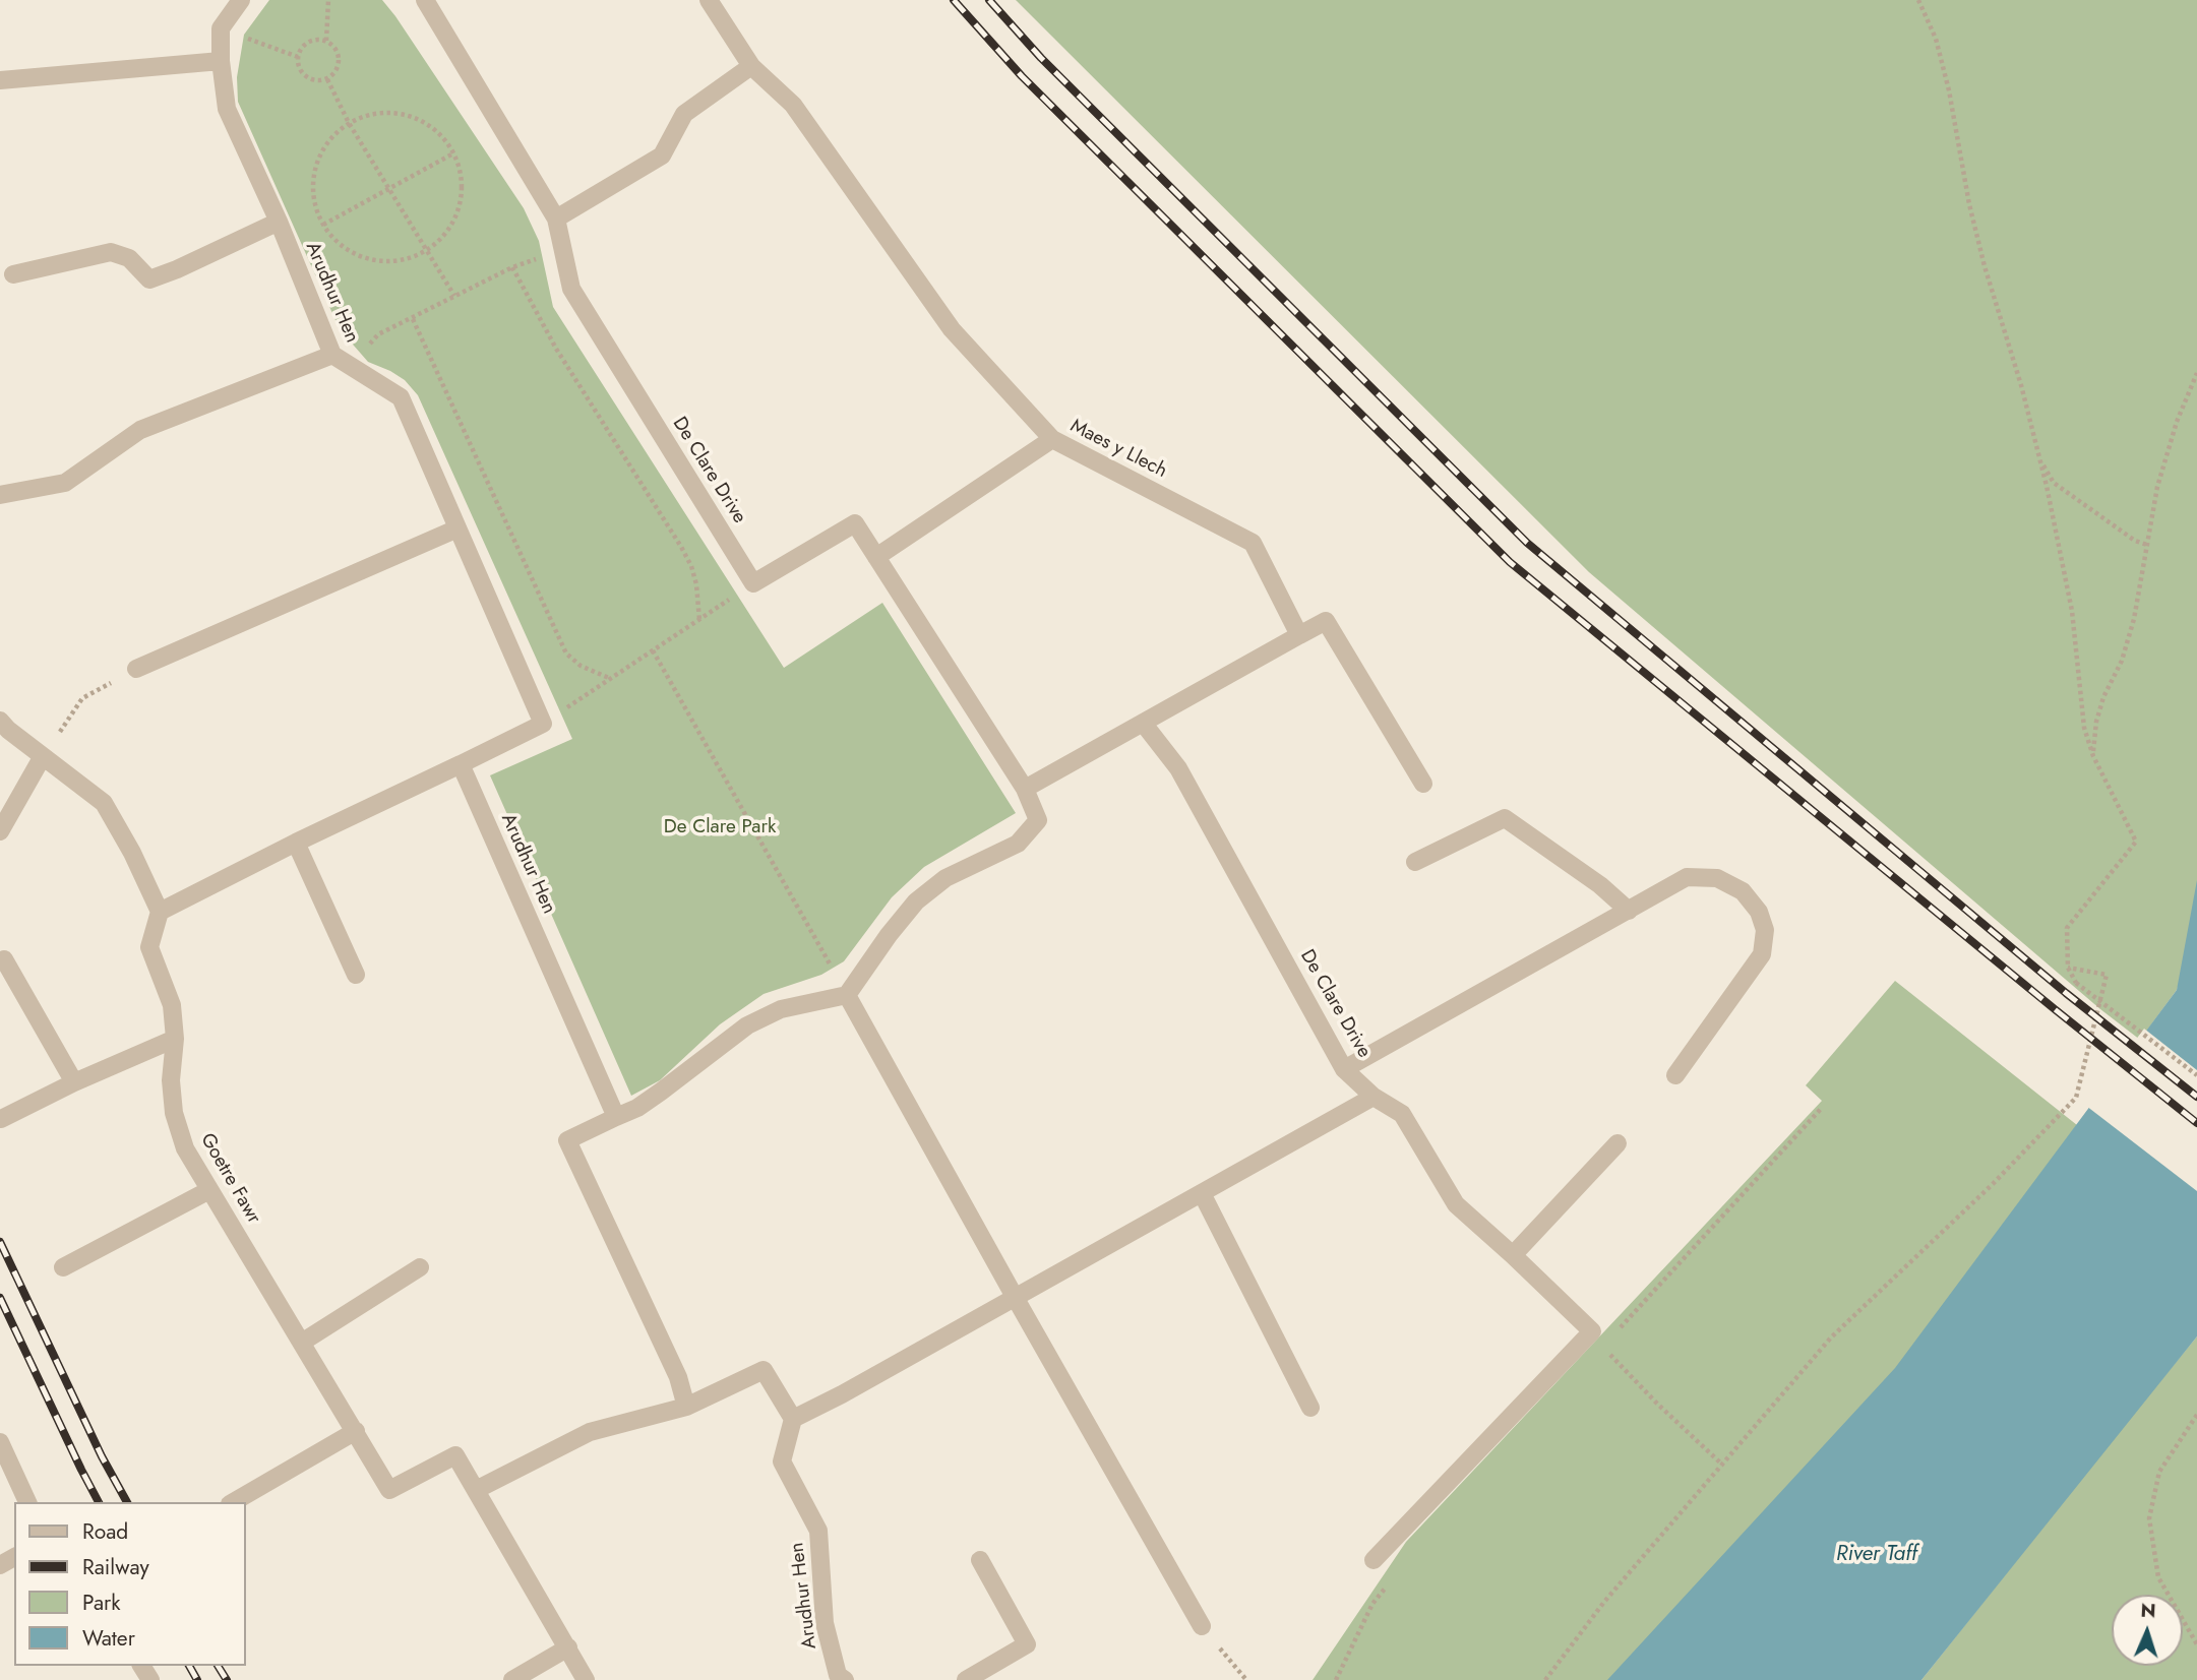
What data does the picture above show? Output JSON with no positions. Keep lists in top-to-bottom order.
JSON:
{
  "streets": {
    "street": [
      "Arudhur Hen",
      "Maes y Llech",
      "De Clare Drive",
      "Goetre Fawr"
    ]
  },
  "water": ["River Taff"],
  "parks": ["De Clare Park"],
  "legend": [
    "Road",
    "Railway",
    "Park",
    "Water"
  ],
  "north": "top"
}
